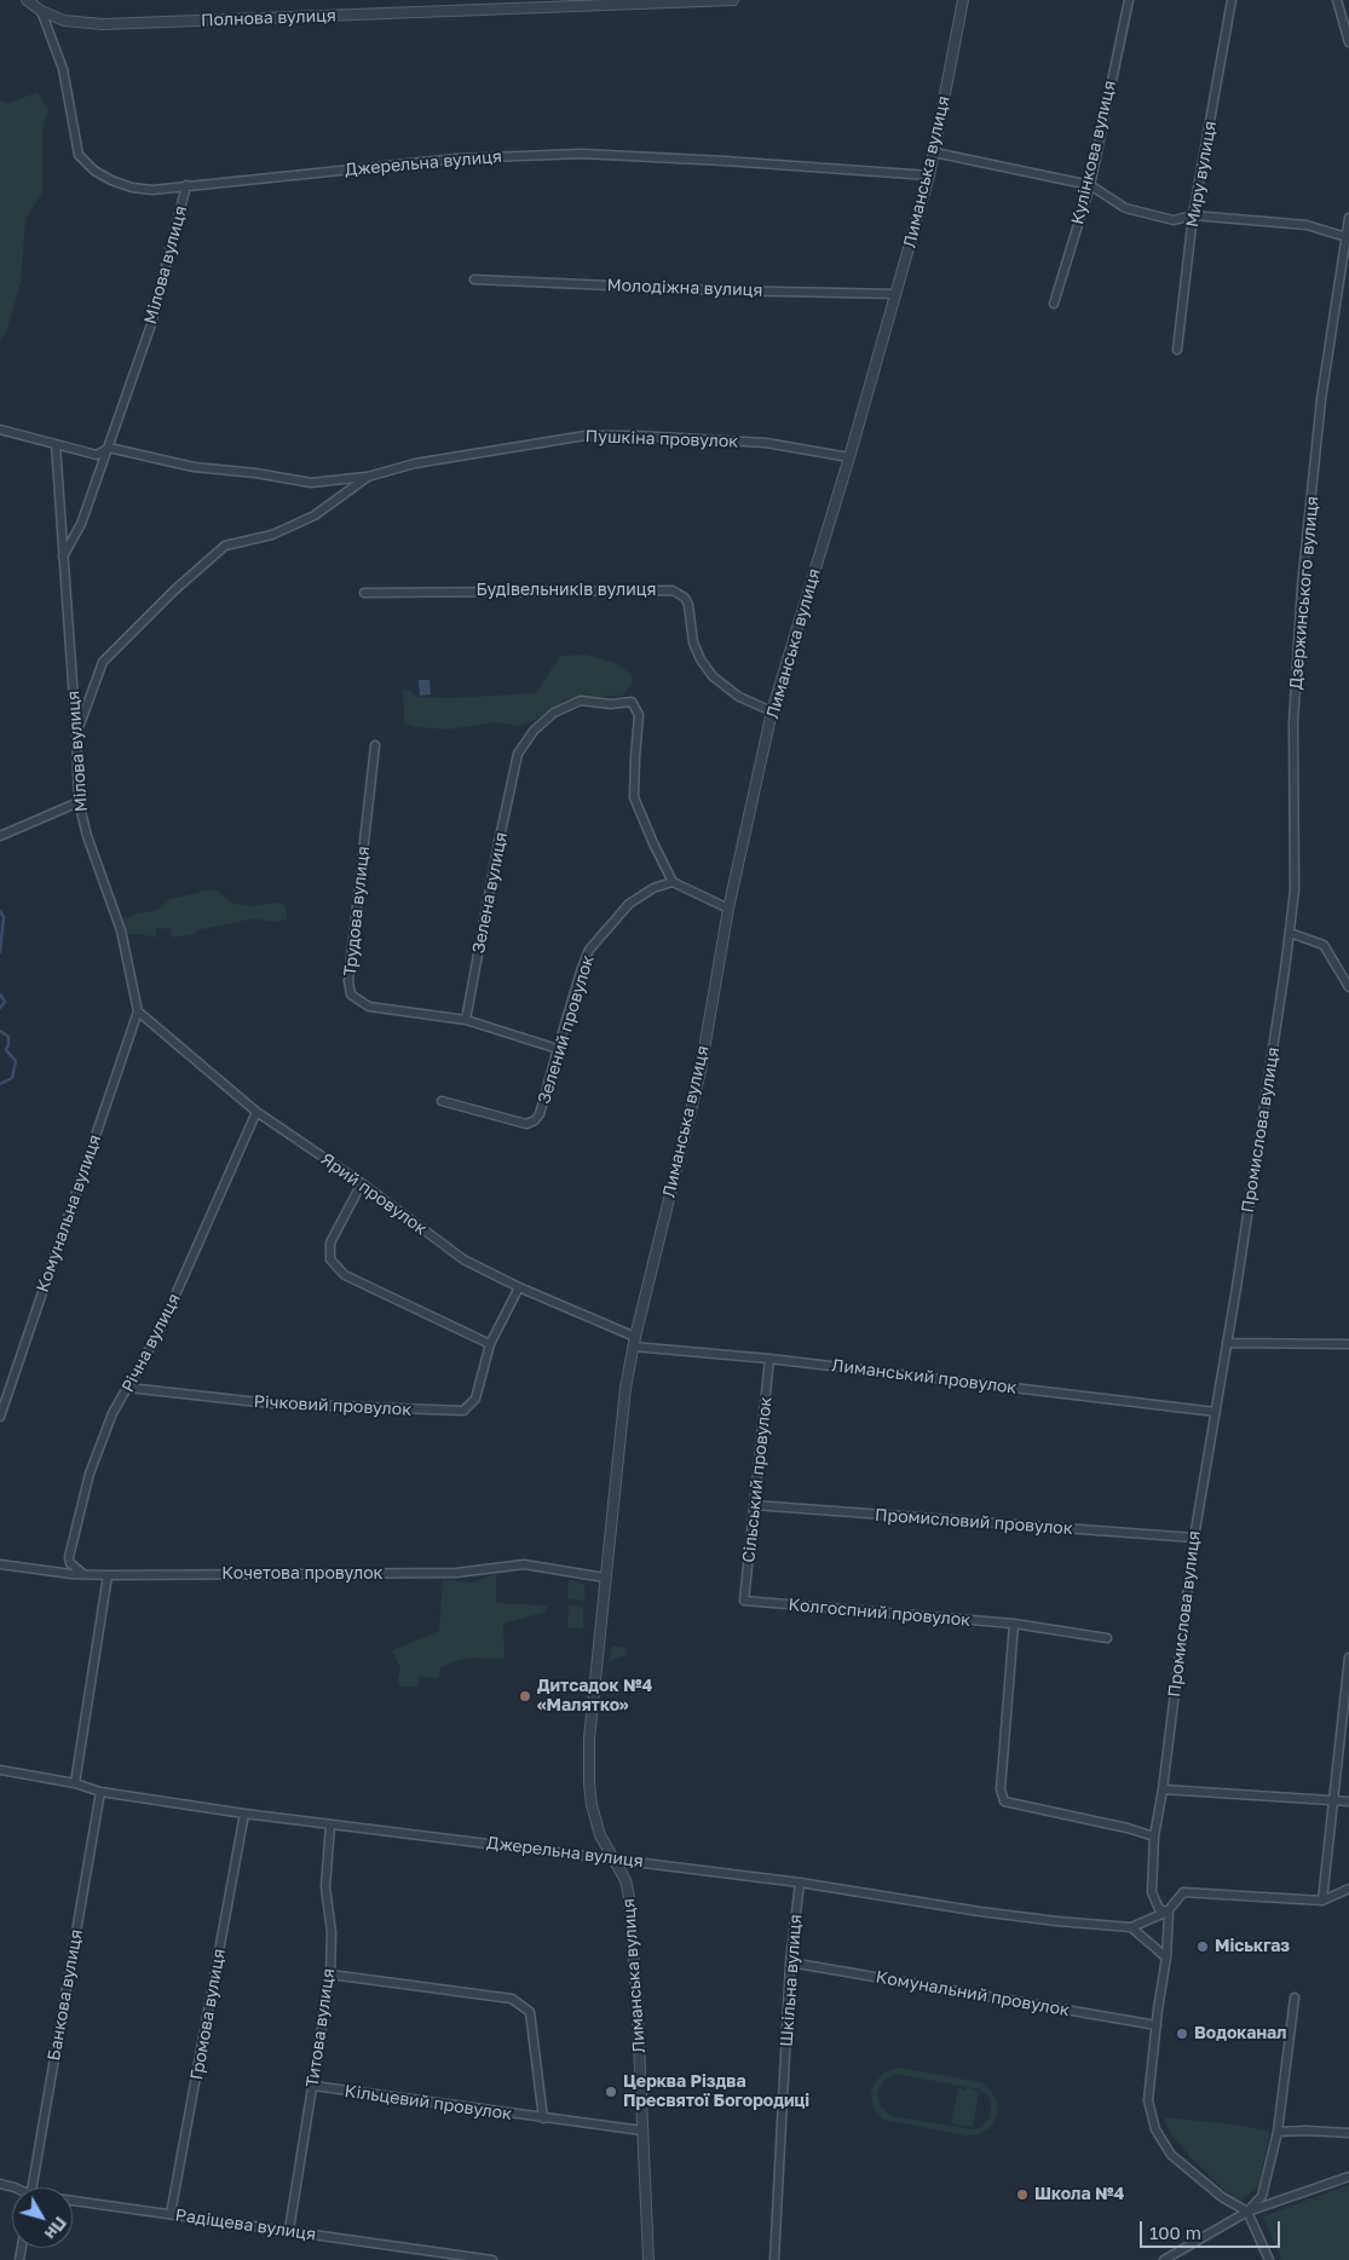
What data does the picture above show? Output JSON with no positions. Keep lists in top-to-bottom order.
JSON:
{
  "streets": {
    "street": [
      "Полнова вулиця",
      "Кулінкова вулиця",
      "Джерельна вулиця",
      "Лиманська вулиця",
      "Миру вулиця",
      "Мілова вулиця",
      "Молодіжна вулиця",
      "Пушкіна провулок",
      "Будівельників вулиця",
      "Дзержинського вулиця",
      "Зелена вулиця",
      "Трудова вулиця",
      "Зелений провулок",
      "Промислова вулиця",
      "Ярий провулок",
      "Комунальна вулиця",
      "Річна вулиця",
      "Лиманський провулок",
      "Річковий провулок",
      "Сільський провулок",
      "Промисловий провулок",
      "Кочетова провулок",
      "Колгоспний провулок",
      "Шкільна вулиця",
      "Комунальний провулок",
      "Банкова вулиця",
      "Громова вулиця",
      "Титова вулиця",
      "Кільцевий провулок",
      "Радіщева вулиця"
    ]
  },
  "crossings": [
    ["Полнова вулиця", "Джерельна вулиця"],
    ["Джерельна вулиця", "Лиманська вулиця"],
    ["Джерельна вулиця", "Мілова вулиця"],
    ["Джерельна вулиця", "Шкільна вулиця"],
    ["Джерельна вулиця", "Банкова вулиця"],
    ["Джерельна вулиця", "Громова вулиця"],
    ["Джерельна вулиця", "Титова вулиця"],
    ["Лиманська вулиця", "Молодіжна вулиця"],
    ["Лиманська вулиця", "Пушкіна провулок"],
    ["Лиманська вулиця", "Будівельників вулиця"],
    ["Лиманська вулиця", "Ярий провулок"],
    ["Лиманська вулиця", "Лиманський провулок"],
    ["Лиманська вулиця", "Кочетова провулок"],
    ["Лиманська вулиця", "Кільцевий провулок"],
    ["Мілова вулиця", "Пушкіна провулок"],
    ["Мілова вулиця", "Ярий провулок"],
    ["Мілова вулиця", "Комунальна вулиця"],
    ["Дзержинського вулиця", "Промислова вулиця"],
    ["Зелена вулиця", "Трудова вулиця"],
    ["Зелена вулиця", "Зелений провулок"],
    ["Промислова вулиця", "Лиманський провулок"],
    ["Промислова вулиця", "Промисловий провулок"],
    ["Ярий провулок", "Комунальна вулиця"],
    ["Ярий провулок", "Річна вулиця"],
    ["Ярий провулок", "Річковий провулок"],
    ["Річна вулиця", "Річковий провулок"],
    ["Річна вулиця", "Кочетова провулок"],
    ["Лиманський провулок", "Сільський провулок"],
    ["Сільський провулок", "Промисловий провулок"],
    ["Сільський провулок", "Колгоспний провулок"],
    ["Шкільна вулиця", "Комунальний провулок"],
    ["Громова вулиця", "Радіщева вулиця"],
    ["Титова вулиця", "Кільцевий провулок"],
    ["Титова вулиця", "Радіщева вулиця"]
  ],
  "places": [
    "Дитсадок №4 «Малятко»",
    "Міськгаз",
    "Водоканал",
    "Церква Різдва Пресвятої Богородиці",
    "Школа №4"
  ],
  "scale_bar": "100 m",
  "north": "bottom right"
}
